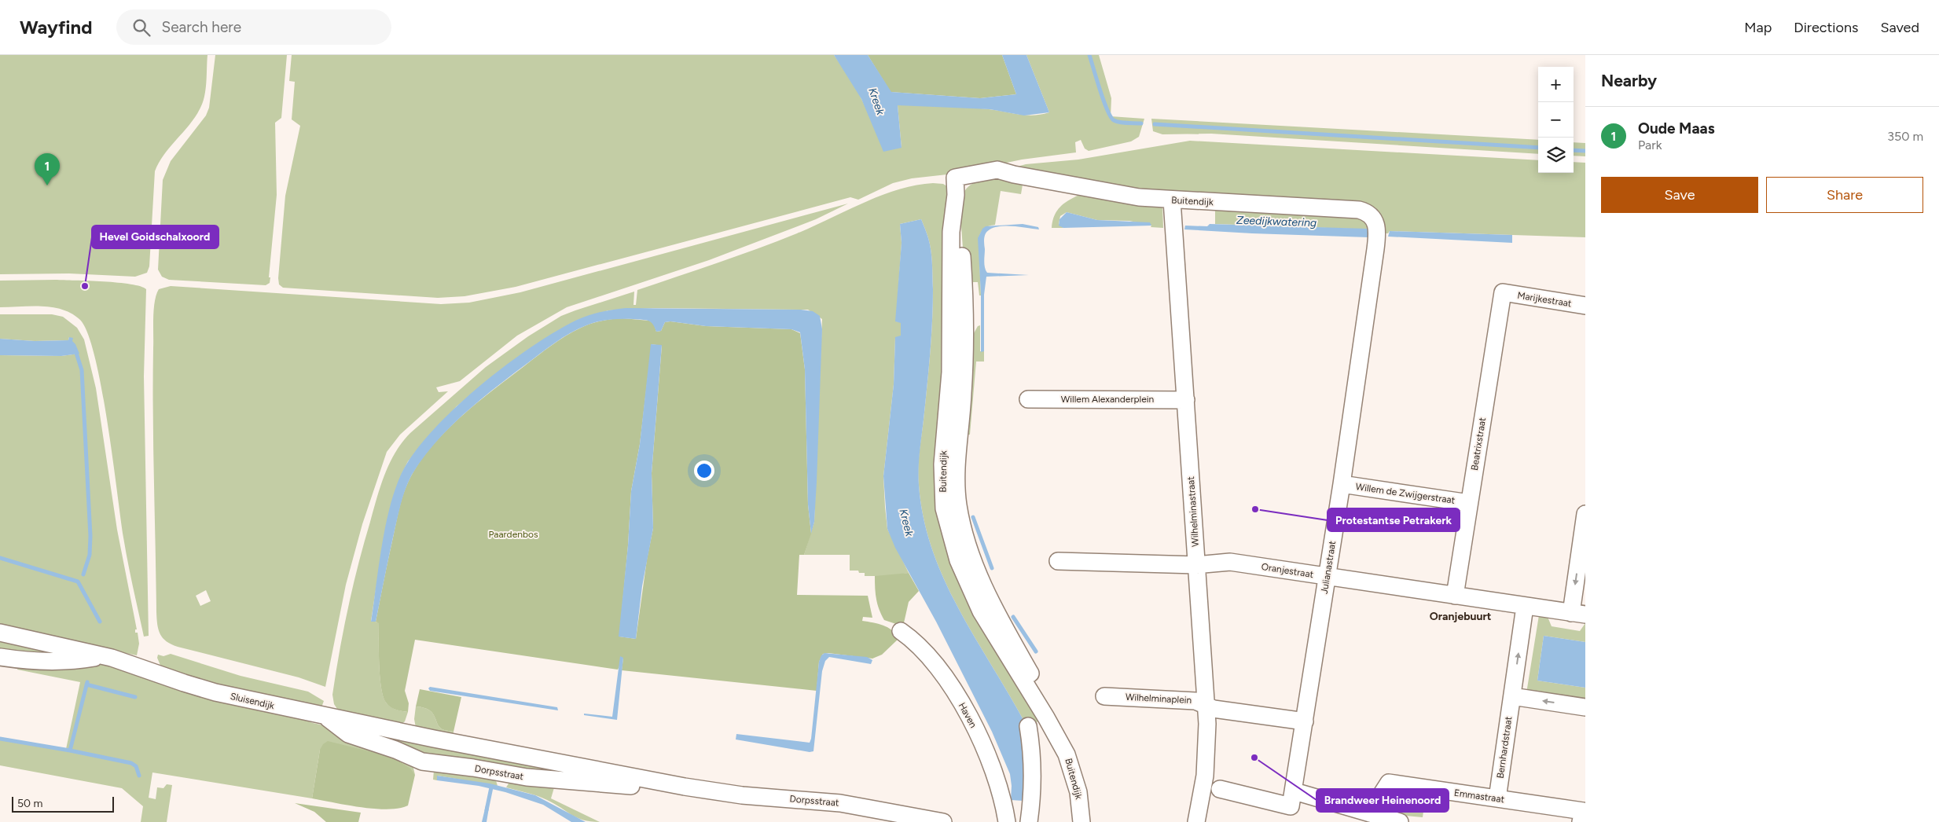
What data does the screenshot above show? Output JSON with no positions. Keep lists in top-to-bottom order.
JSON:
{
  "streets": {
    "street": [
      "Buitendijk",
      "Marijkestraat",
      "Willem Alexanderplein",
      "Beatrixstraat",
      "Willem de Zwijgerstraat",
      "Wilhelminastraat",
      "Julianastraat",
      "Oranjestraat",
      "Wilhelminaplein",
      "Sluisendijk",
      "Haven",
      "Bernhardstraat",
      "Dorpsstraat",
      "Emmastraat"
    ]
  },
  "crossings": [
    ["Buitendijk", "Wilhelminastraat"],
    ["Buitendijk", "Julianastraat"],
    ["Marijkestraat", "Beatrixstraat"],
    ["Willem Alexanderplein", "Wilhelminastraat"],
    ["Beatrixstraat", "Willem de Zwijgerstraat"],
    ["Beatrixstraat", "Oranjestraat"],
    ["Willem de Zwijgerstraat", "Julianastraat"],
    ["Wilhelminastraat", "Oranjestraat"],
    ["Wilhelminastraat", "Wilhelminaplein"],
    ["Julianastraat", "Oranjestraat"],
    ["Julianastraat", "Wilhelminaplein"],
    ["Oranjestraat", "Bernhardstraat"],
    ["Sluisendijk", "Dorpsstraat"],
    ["Bernhardstraat", "Emmastraat"]
  ],
  "one_way": ["Bernhardstraat"],
  "districts": ["Oranjebuurt"],
  "water": ["Kreek", "Zeedijkwatering"],
  "parks": ["Paardenbos"],
  "places": ["Hevel Goidschalxoord", "Protestantse Petrakerk", "Brandweer Heinenoord"],
  "scale_bar": "50 m",
  "page": {
    "header": "Wayfind",
    "search": "Search here",
    "nav": ["Map", "Directions", "Saved"],
    "heading": "Nearby",
    "map_buttons": ["+", "−"],
    "list": [
      {
        "mark": "1",
        "name": "Oude Maas",
        "note": "Park",
        "value": "350 m"
      }
    ],
    "pins": "1",
    "buttons": ["Save", "Share"],
    "scale": "50 m"
  }
}
